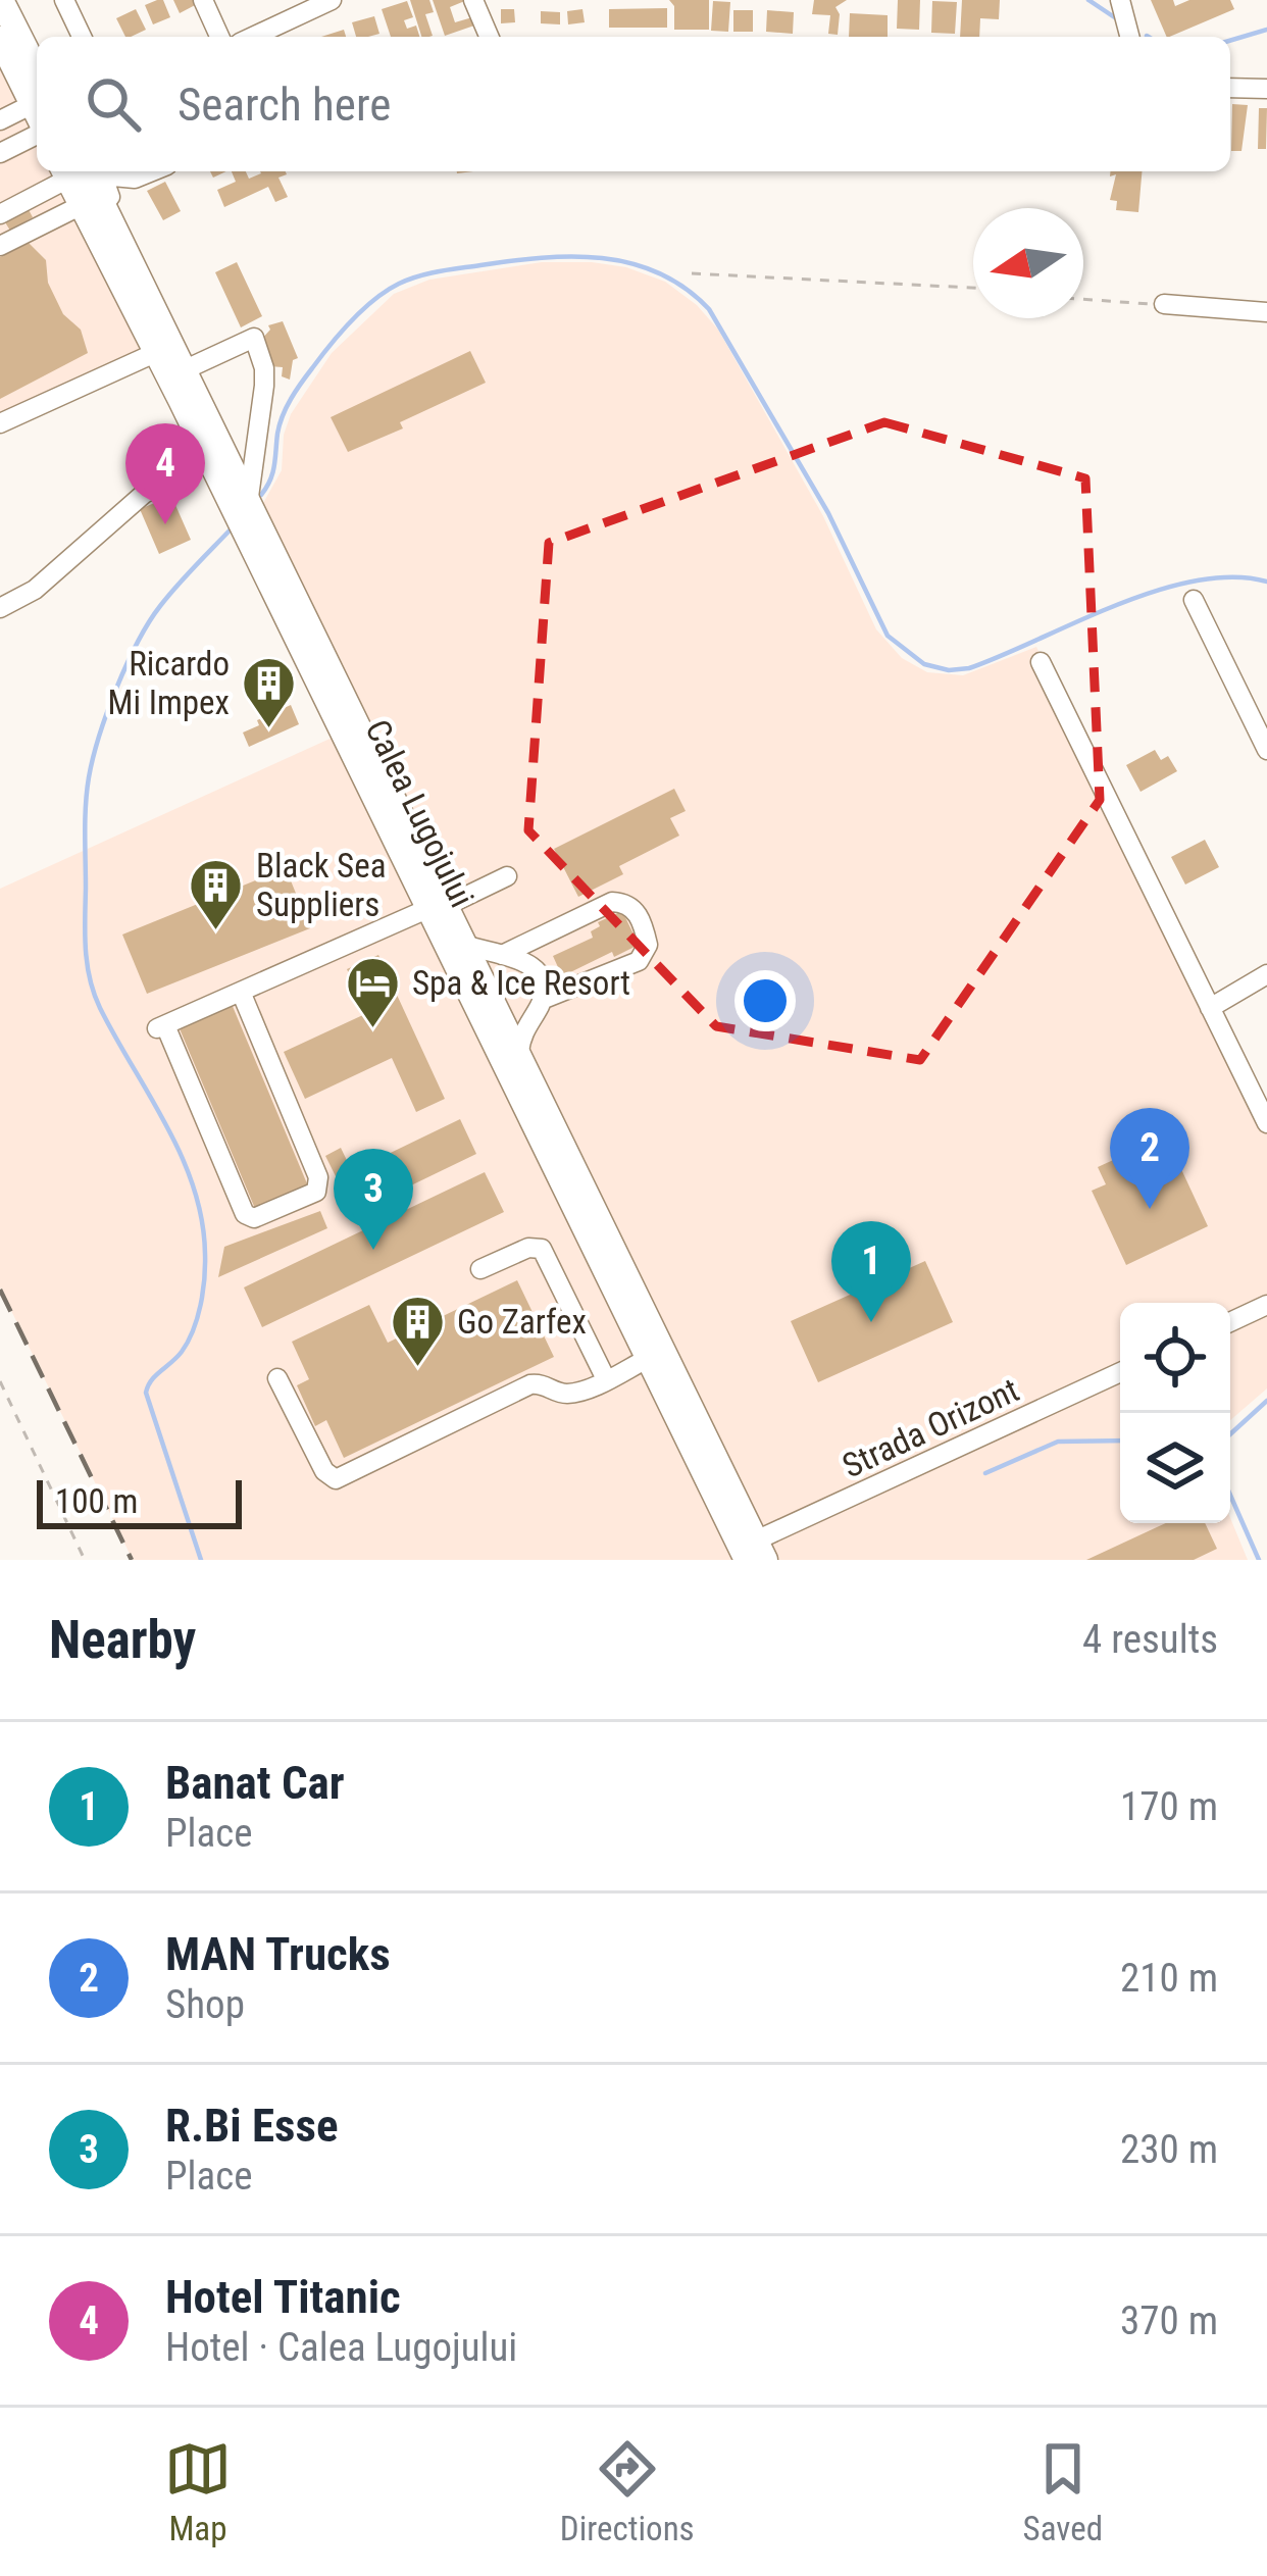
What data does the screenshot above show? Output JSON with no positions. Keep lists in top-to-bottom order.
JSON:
{
  "streets": {
    "main road": ["Calea Lugojului"],
    "street": ["Strada Orizont"]
  },
  "crossings": [
    ["Calea Lugojului", "Strada Orizont"]
  ],
  "places": {
    "building": ["Ricardo Mi Impex", "Black Sea Suppliers", "Go Zarfex"],
    "hotel": ["Spa & Ice Resort"]
  },
  "scale_bar": "100 m",
  "north": "left",
  "page": {
    "search": "Search here",
    "pins": [
      "4",
      "2",
      "3",
      "1"
    ],
    "scale": "100 m",
    "heading": ["Nearby", "4 results"],
    "list": [
      {
        "mark": "1",
        "name": "Banat Car",
        "note": "Place",
        "value": "170 m"
      },
      {
        "mark": "2",
        "name": "MAN Trucks",
        "note": "Shop",
        "value": "210 m"
      },
      {
        "mark": "3",
        "name": "R.Bi Esse",
        "note": "Place",
        "value": "230 m"
      },
      {
        "mark": "4",
        "name": "Hotel Titanic",
        "note": "Hotel · Calea Lugojului",
        "value": "370 m"
      }
    ],
    "nav": ["Map", "Directions", "Saved"]
  }
}
